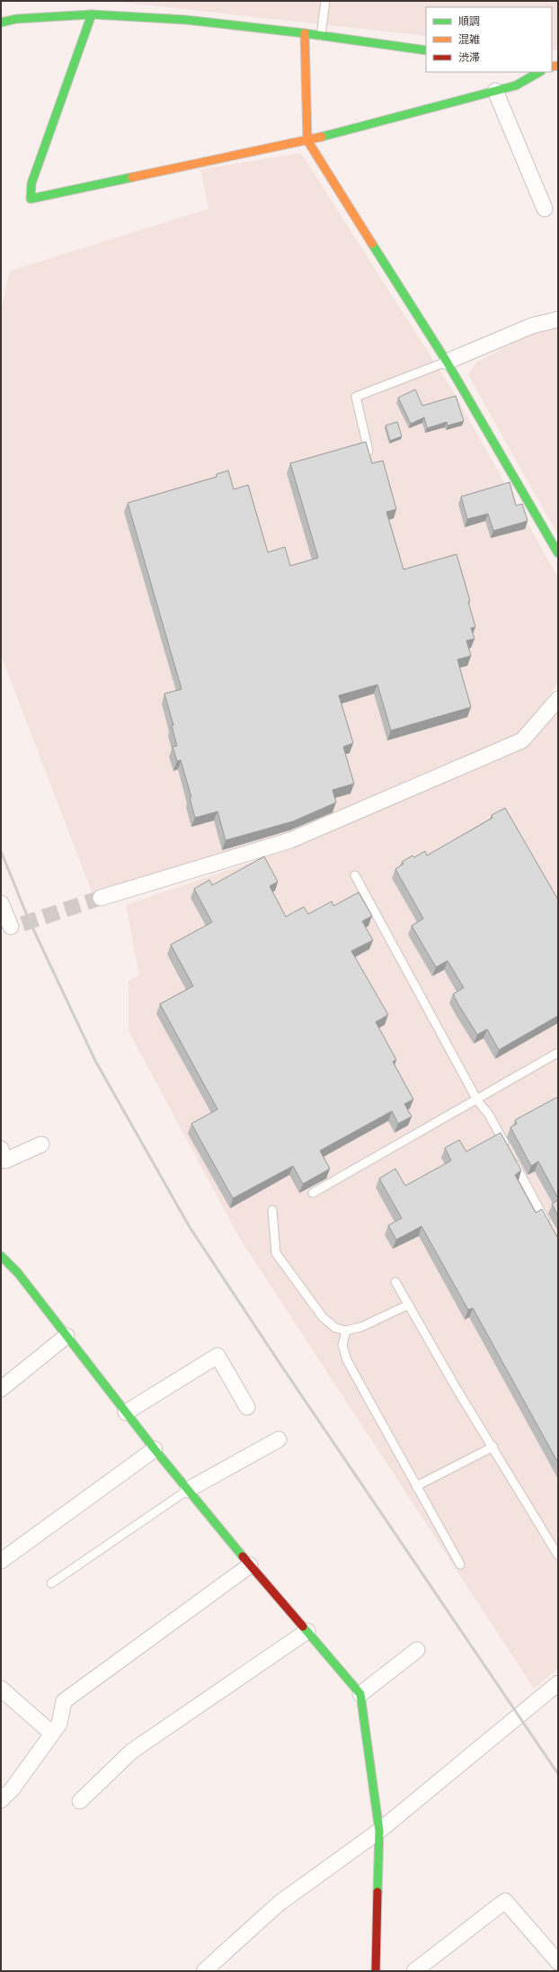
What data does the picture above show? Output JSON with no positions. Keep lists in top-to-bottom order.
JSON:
{
  "legend": ["順調", "混雑", "渋滞"]
}
